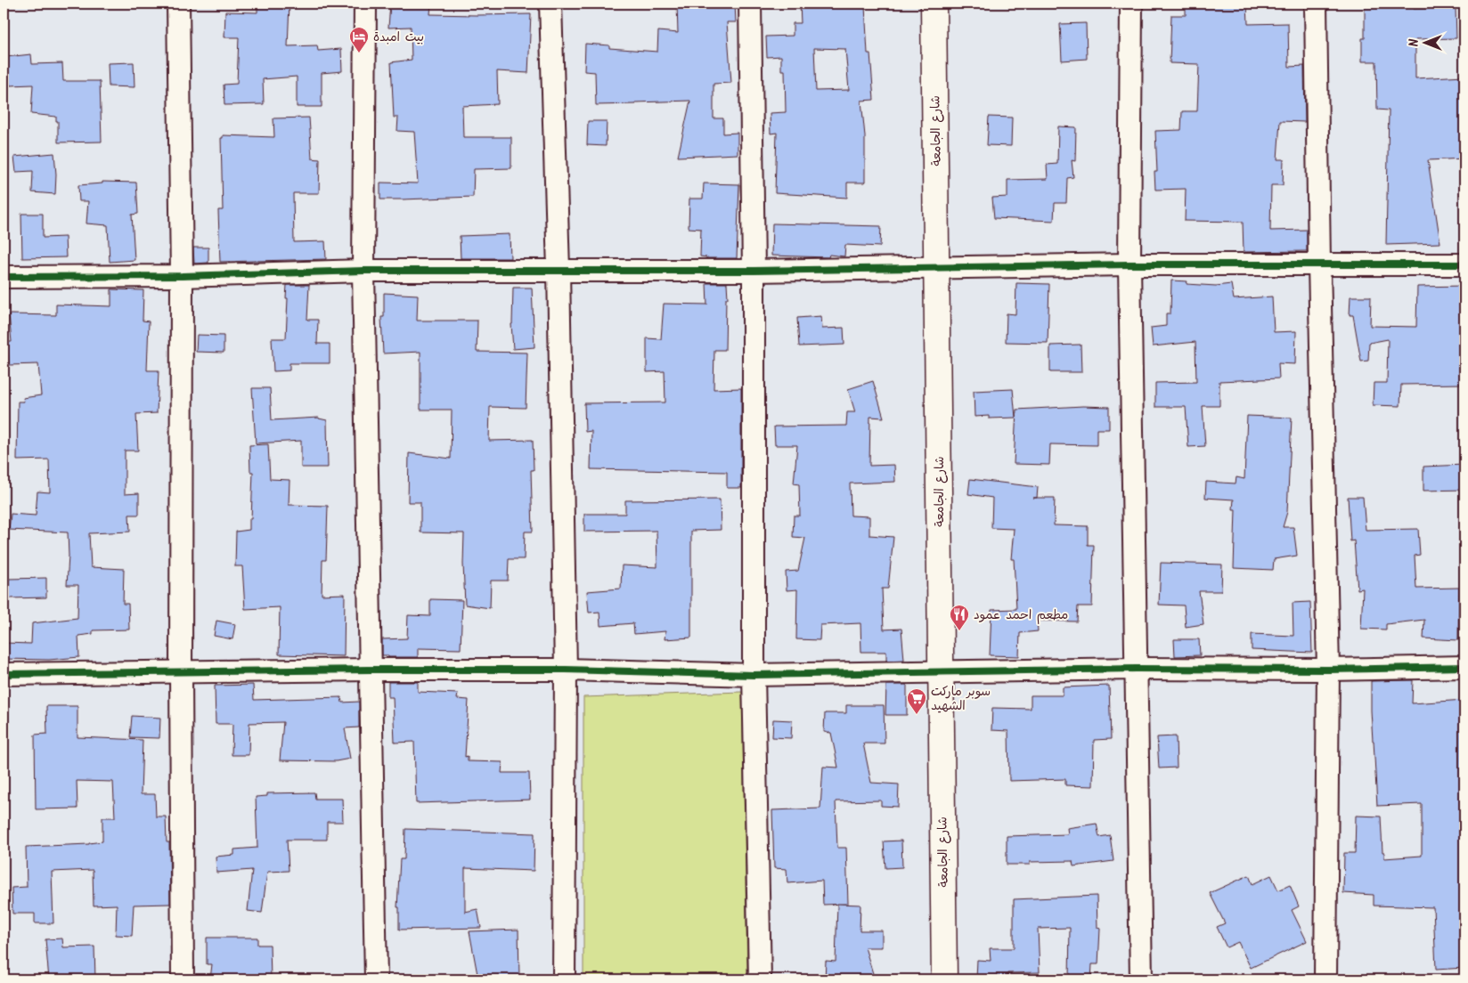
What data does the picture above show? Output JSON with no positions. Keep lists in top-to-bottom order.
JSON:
{
  "streets": {
    "street": ["شارع الجامعة"]
  },
  "places": {
    "hotel": ["بيت امبدة"],
    "restaurant": ["مطعم احمد عمود"],
    "supermarket": ["سوبر ماركت الشهيد"]
  },
  "north": "left"
}
